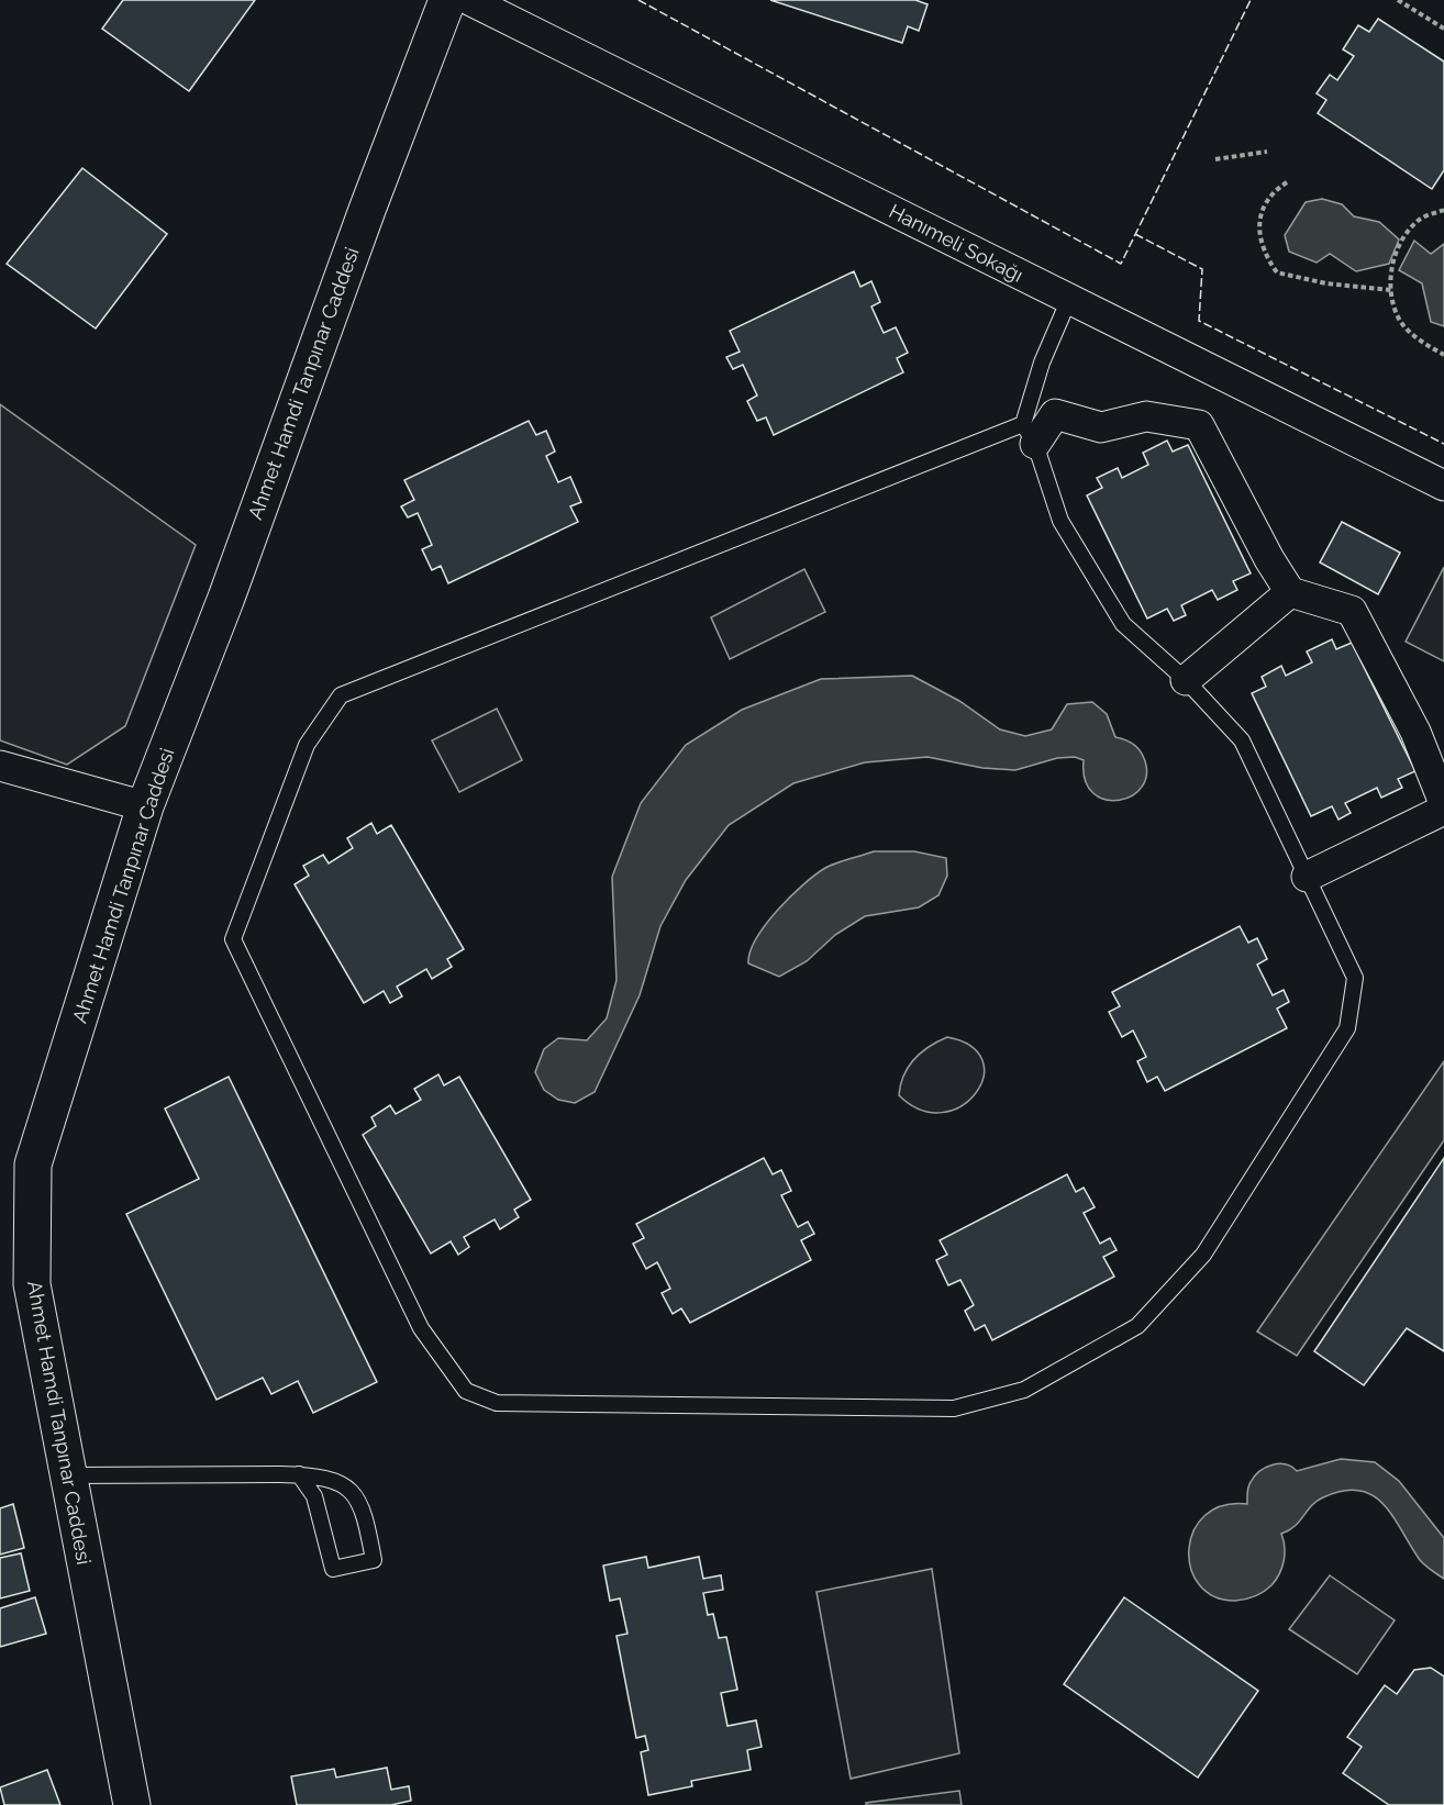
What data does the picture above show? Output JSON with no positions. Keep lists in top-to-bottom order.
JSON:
{
  "streets": {
    "street": ["Hanımeli Sokağı", "Ahmet Hamdi Tanpınar Caddesi"]
  }
}
